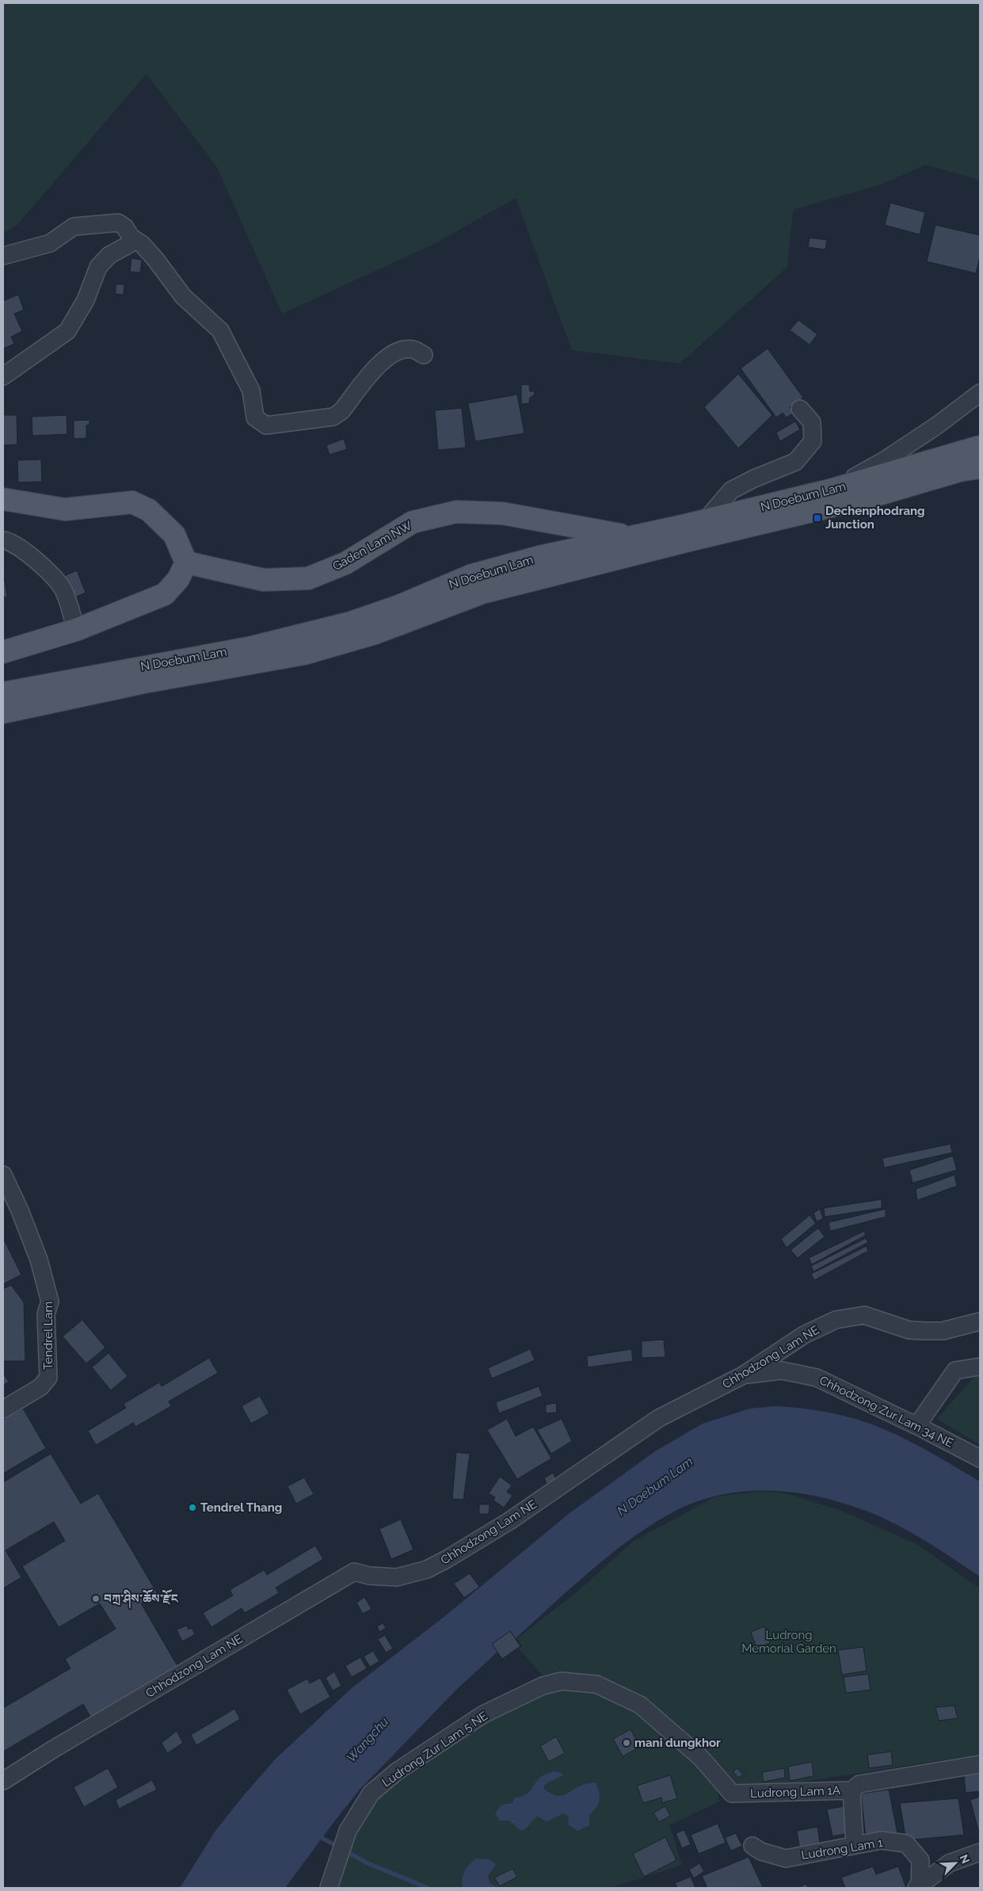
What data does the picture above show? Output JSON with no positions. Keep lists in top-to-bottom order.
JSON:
{
  "streets": {
    "main road": ["N Doebum Lam", "Gaden Lam NW"],
    "street": [
      "Tendrel Lam",
      "Chhodzong Lam NE",
      "Chhodzong Zur Lam 34 NE",
      "Ludrong Zur Lam 5 NE",
      "Ludrong Lam 1A",
      "Ludrong Lam 1"
    ]
  },
  "crossings": [
    ["N Doebum Lam", "Gaden Lam NW"],
    ["Chhodzong Lam NE", "Chhodzong Zur Lam 34 NE"],
    ["Ludrong Zur Lam 5 NE", "Ludrong Lam 1A"],
    ["Ludrong Lam 1A", "Ludrong Lam 1"]
  ],
  "water": ["N Doebum Lam", "Wangchu"],
  "parks": ["Ludrong Memorial Garden"],
  "places": {
    "transit": ["Dechenphodrang Junction"],
    "other": ["Tendrel Thang", "བཀྲ་ཤིས་ཆོས་རྫོང", "mani dungkhor"]
  },
  "north": "top right"
}
